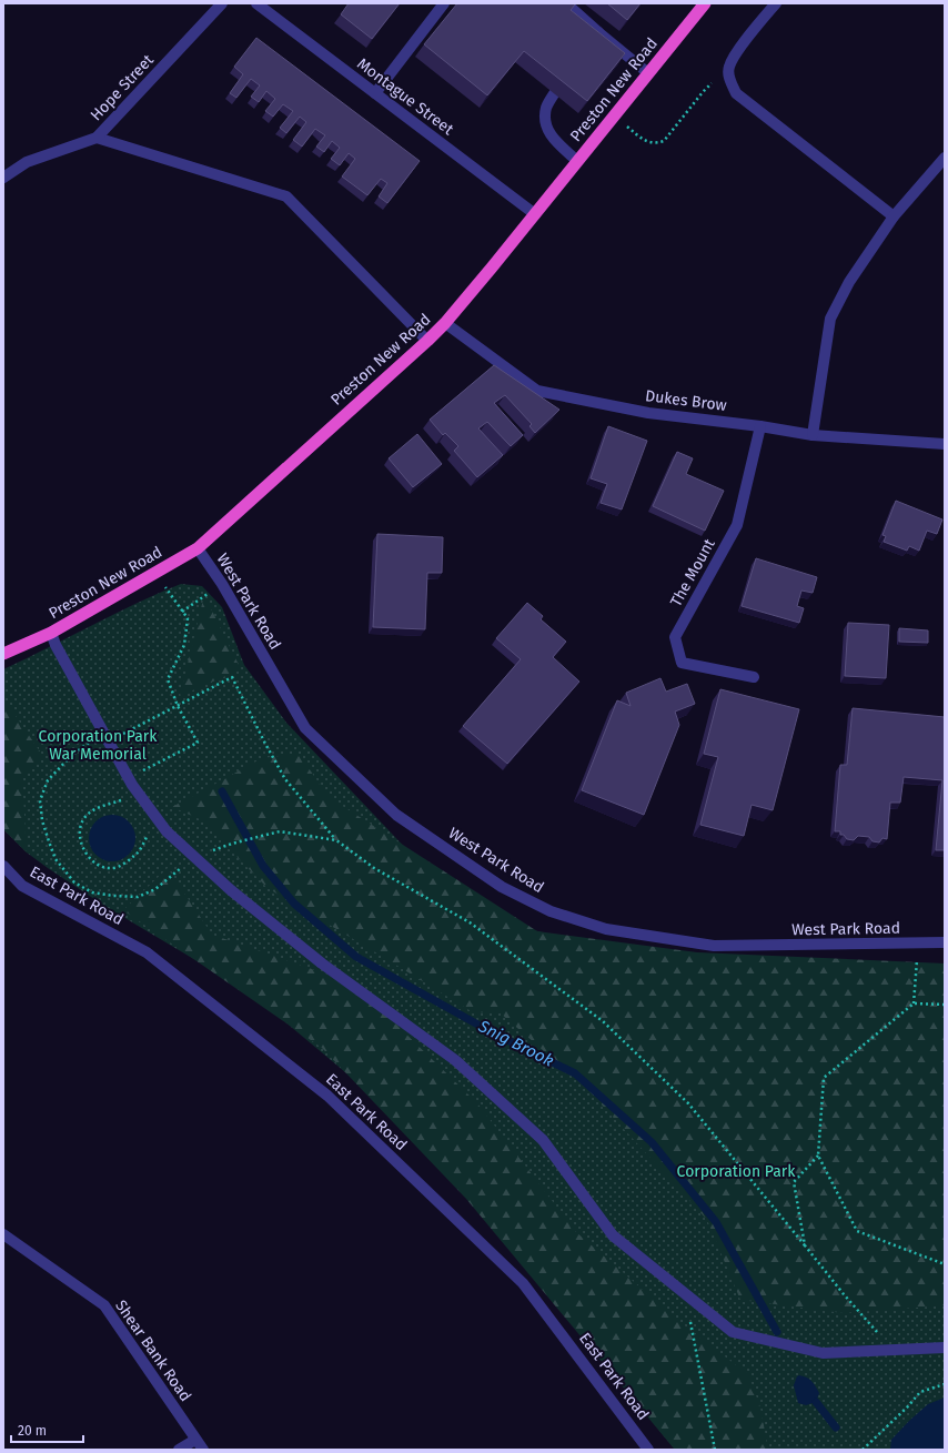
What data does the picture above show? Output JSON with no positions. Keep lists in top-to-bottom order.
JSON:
{
  "streets": {
    "highway": ["Preston New Road"],
    "street": [
      "Hope Street",
      "Montague Street",
      "Dukes Brow",
      "The Mount",
      "West Park Road",
      "East Park Road",
      "Shear Bank Road"
    ]
  },
  "crossings": [
    ["Preston New Road", "Montague Street"],
    ["Preston New Road", "Dukes Brow"],
    ["Preston New Road", "West Park Road"],
    ["Dukes Brow", "The Mount"]
  ],
  "water": ["Snig Brook"],
  "parks": ["Corporation Park War Memorial", "Corporation Park"],
  "scale_bar": "20 m"
}
